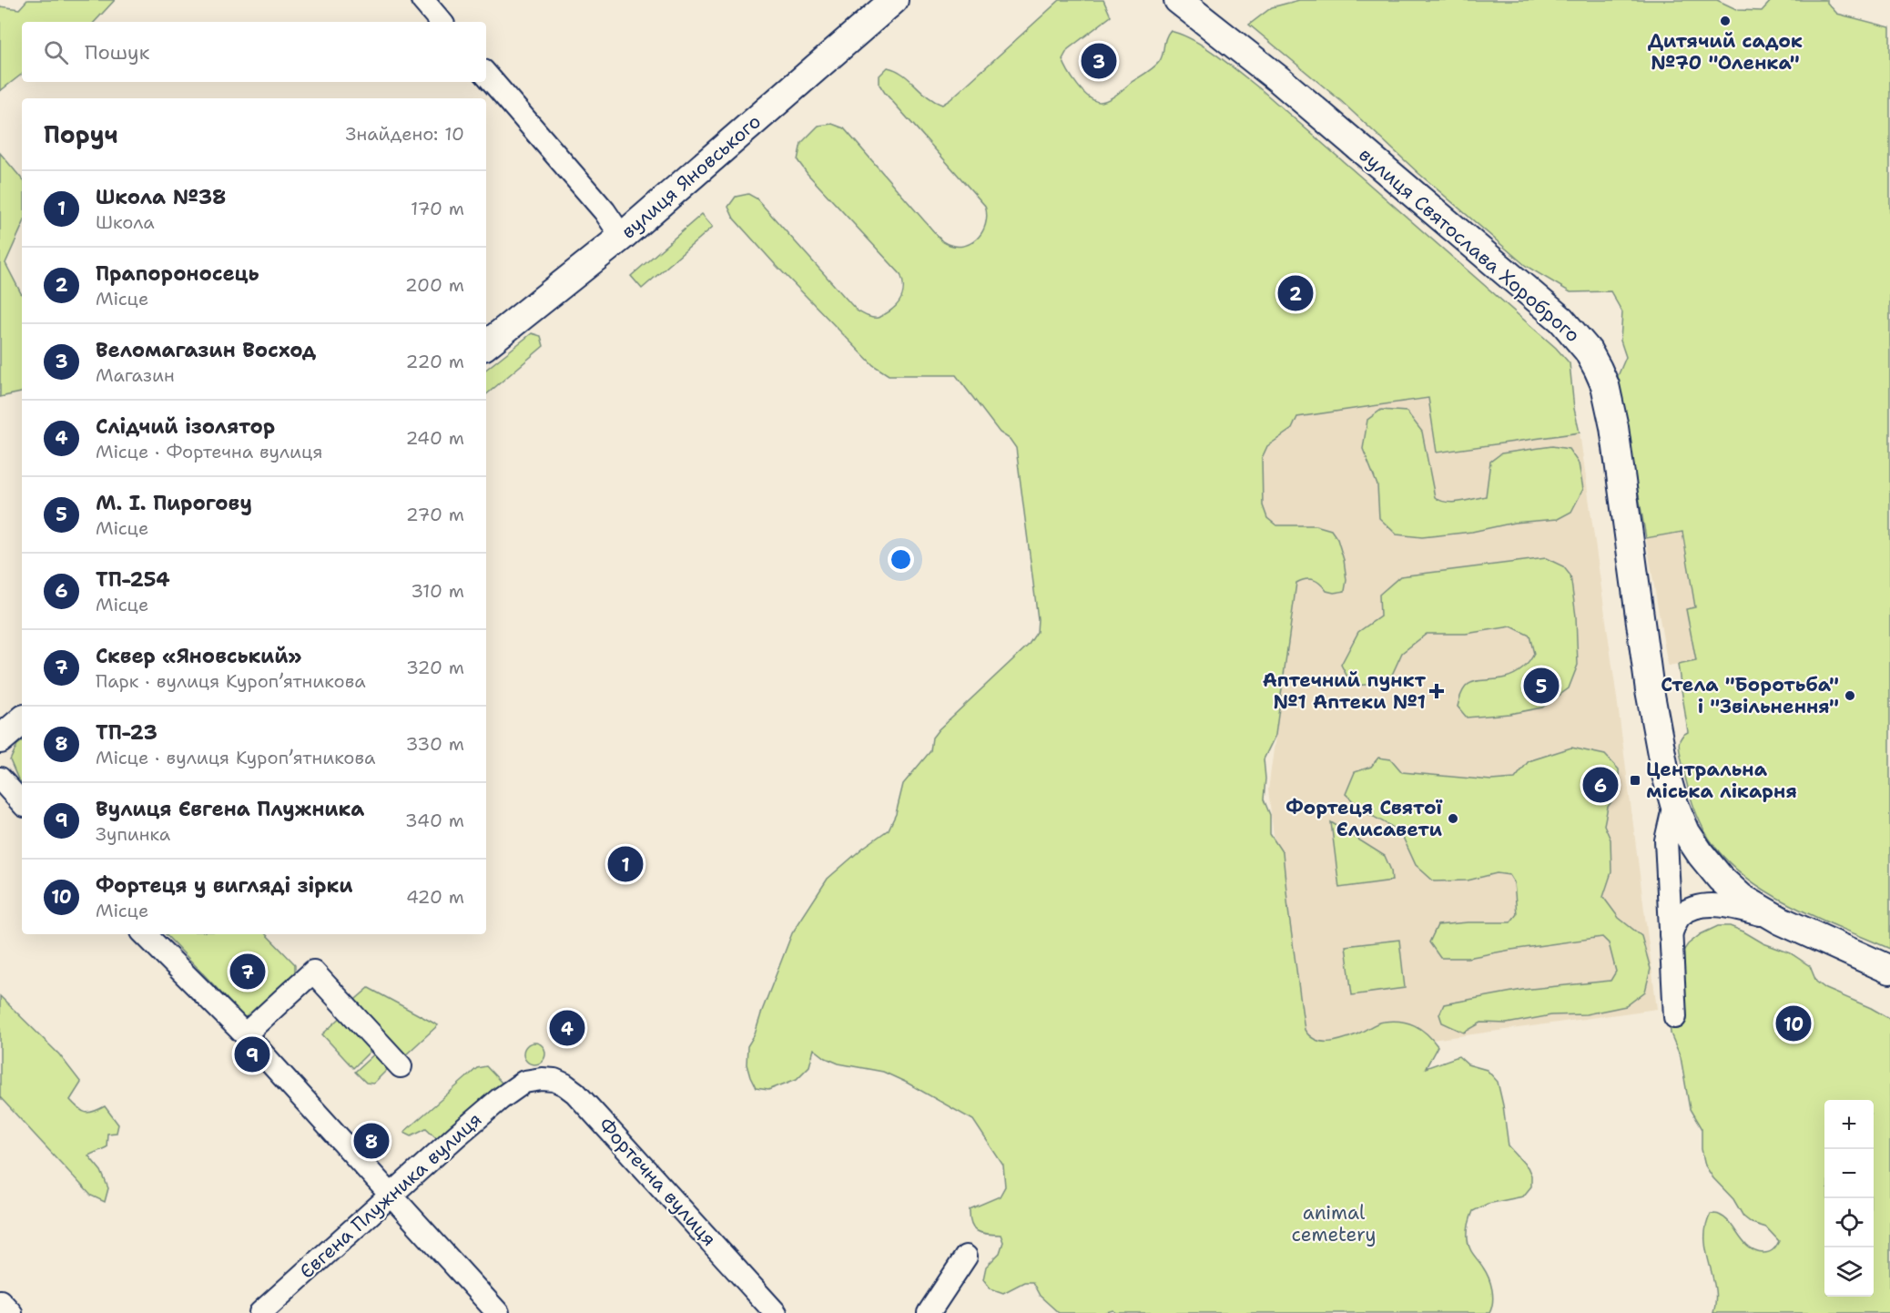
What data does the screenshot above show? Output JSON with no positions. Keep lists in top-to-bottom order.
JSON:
{
  "streets": {
    "main road": ["вулиця Яновського", "вулиця Святослава Хороброго"],
    "street": ["Фортечна вулиця", "Євгена Плужника вулиця"]
  },
  "crossings": [
    ["Фортечна вулиця", "Євгена Плужника вулиця"]
  ],
  "parks": ["animal cemetery"],
  "places": {
    "other": ["Дитячий садок №70 \"Оленка\"", "Стела \"Боротьба\" і \"Звільнення\"", "Фортеця Святої Єлисавети"],
    "health": ["Аптечний пункт №1 Аптеки №1"],
    "transit": ["Центральна міська лікарня"]
  },
  "page": {
    "search": "Пошук",
    "pins": [
      "3",
      "2",
      "5",
      "6",
      "1",
      "7",
      "10",
      "4",
      "9",
      "8"
    ],
    "heading": ["Поруч", "Знайдено: 10"],
    "list": [
      {
        "mark": "1",
        "name": "Школа №38",
        "note": "Школа",
        "value": "170 m"
      },
      {
        "mark": "2",
        "name": "Прапороносець",
        "note": "Місце",
        "value": "200 m"
      },
      {
        "mark": "3",
        "name": "Веломагазин Восход",
        "note": "Магазин",
        "value": "220 m"
      },
      {
        "mark": "4",
        "name": "Слідчий ізолятор",
        "note": "Місце · Фортечна вулиця",
        "value": "240 m"
      },
      {
        "mark": "5",
        "name": "М. І. Пирогову",
        "note": "Місце",
        "value": "270 m"
      },
      {
        "mark": "6",
        "name": "ТП-254",
        "note": "Місце",
        "value": "310 m"
      },
      {
        "mark": "7",
        "name": "Сквер «Яновський»",
        "note": "Парк · вулиця Куропʼятникова",
        "value": "320 m"
      },
      {
        "mark": "8",
        "name": "ТП-23",
        "note": "Місце · вулиця Куропʼятникова",
        "value": "330 m"
      },
      {
        "mark": "9",
        "name": "Вулиця Євгена Плужника",
        "note": "Зупинка",
        "value": "340 m"
      },
      {
        "mark": "10",
        "name": "Фортеця у вигляді зірки",
        "note": "Місце",
        "value": "420 m"
      }
    ],
    "map_buttons": ["+", "−"]
  }
}
